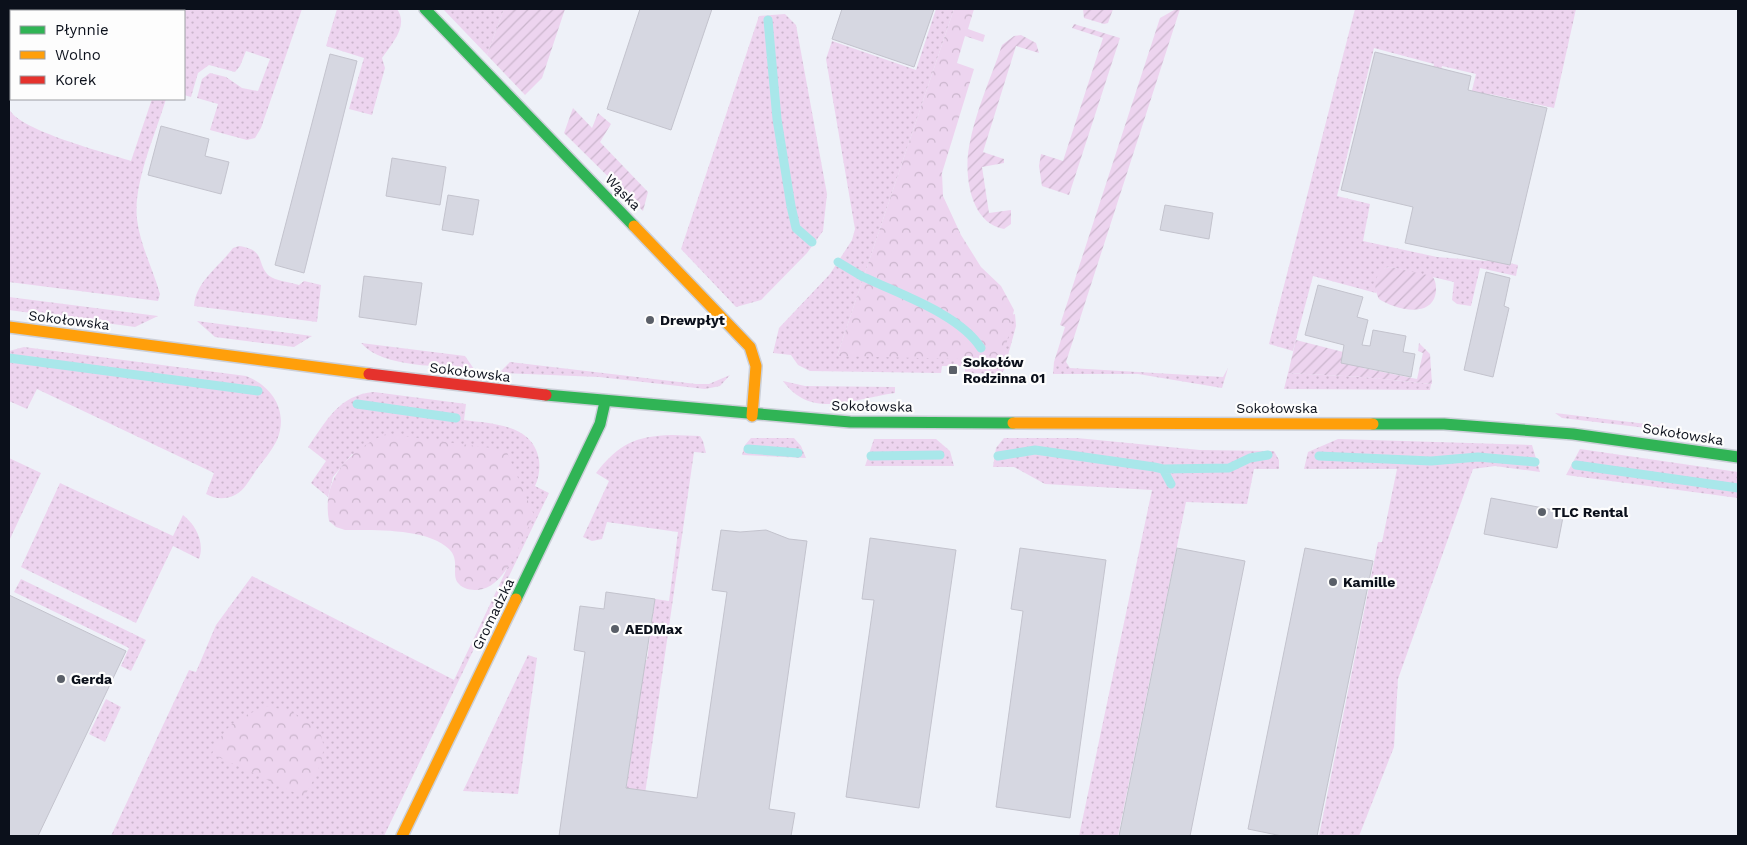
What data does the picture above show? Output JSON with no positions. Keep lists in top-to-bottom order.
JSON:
{
  "streets": {
    "street": ["Wąska", "Sokołowska", "Gromadzka"]
  },
  "crossings": [
    ["Wąska", "Sokołowska"],
    ["Sokołowska", "Gromadzka"]
  ],
  "places": {
    "other": [
      "Drewpłyt",
      "TLC Rental",
      "Kamille",
      "AEDMax",
      "Gerda"
    ],
    "transit": ["Sokołów Rodzinna 01"]
  },
  "legend": ["Płynnie", "Wolno", "Korek"]
}
